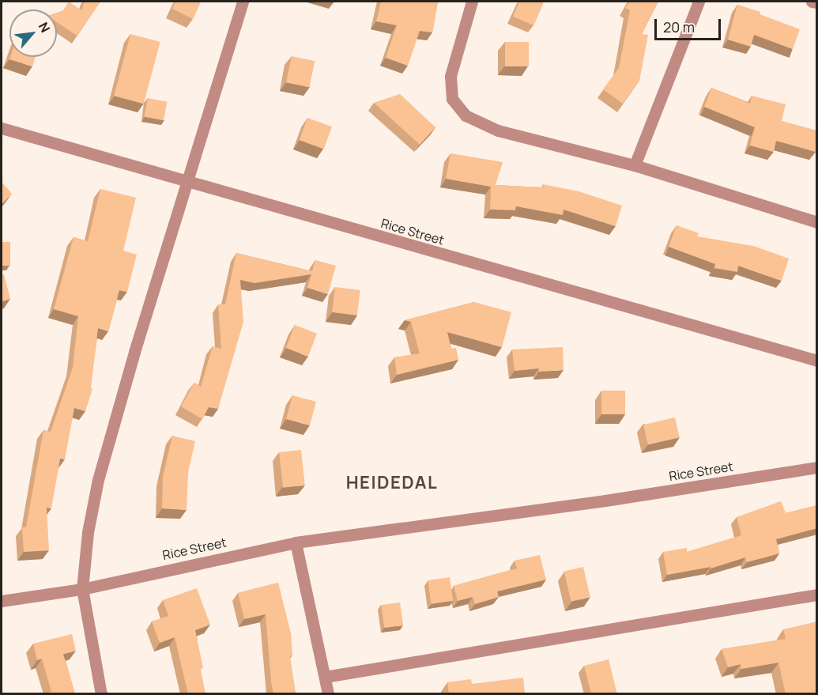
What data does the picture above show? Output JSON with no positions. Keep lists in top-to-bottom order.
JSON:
{
  "streets": {
    "street": ["Rice Street"]
  },
  "districts": ["HEIDEDAL"],
  "scale_bar": "20 m",
  "north": "top right"
}
